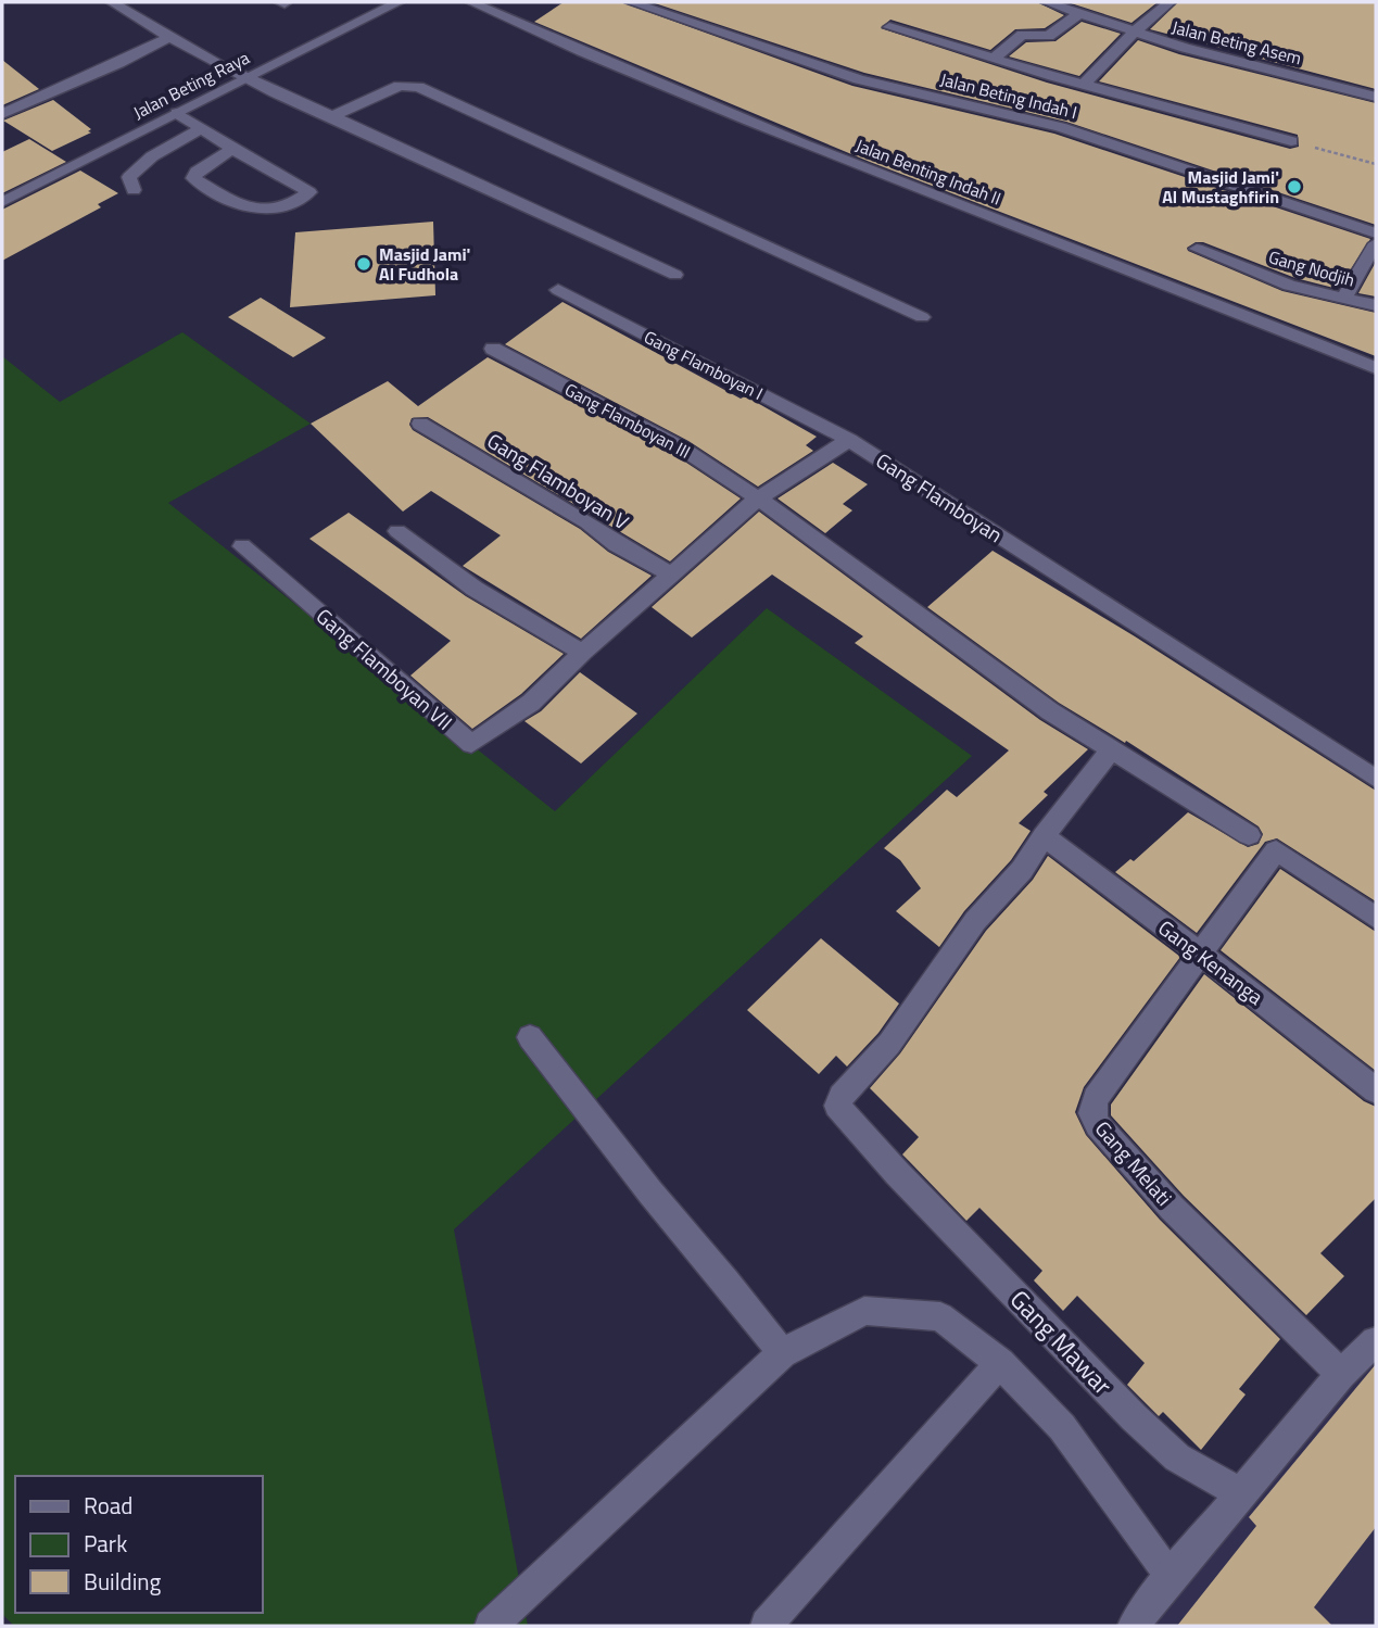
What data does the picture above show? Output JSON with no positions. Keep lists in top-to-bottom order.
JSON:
{
  "streets": {
    "street": [
      "Jalan Beting Asem",
      "Jalan Beting Raya",
      "Jalan Beting Indah I",
      "Jalan Benting Indah II",
      "Gang Nodjih",
      "Gang Flamboyan I",
      "Gang Flamboyan III",
      "Gang Flamboyan V",
      "Gang Flamboyan",
      "Gang Flamboyan VII",
      "Gang Kenanga",
      "Gang Melati",
      "Gang Mawar"
    ]
  },
  "crossings": [
    ["Gang Flamboyan I", "Gang Flamboyan"],
    ["Gang Kenanga", "Gang Melati"],
    ["Gang Kenanga", "Gang Mawar"]
  ],
  "places": ["Masjid Jami' Al Mustaghfirin", "Masjid Jami' Al Fudhola"],
  "legend": ["Road", "Park", "Building"]
}
